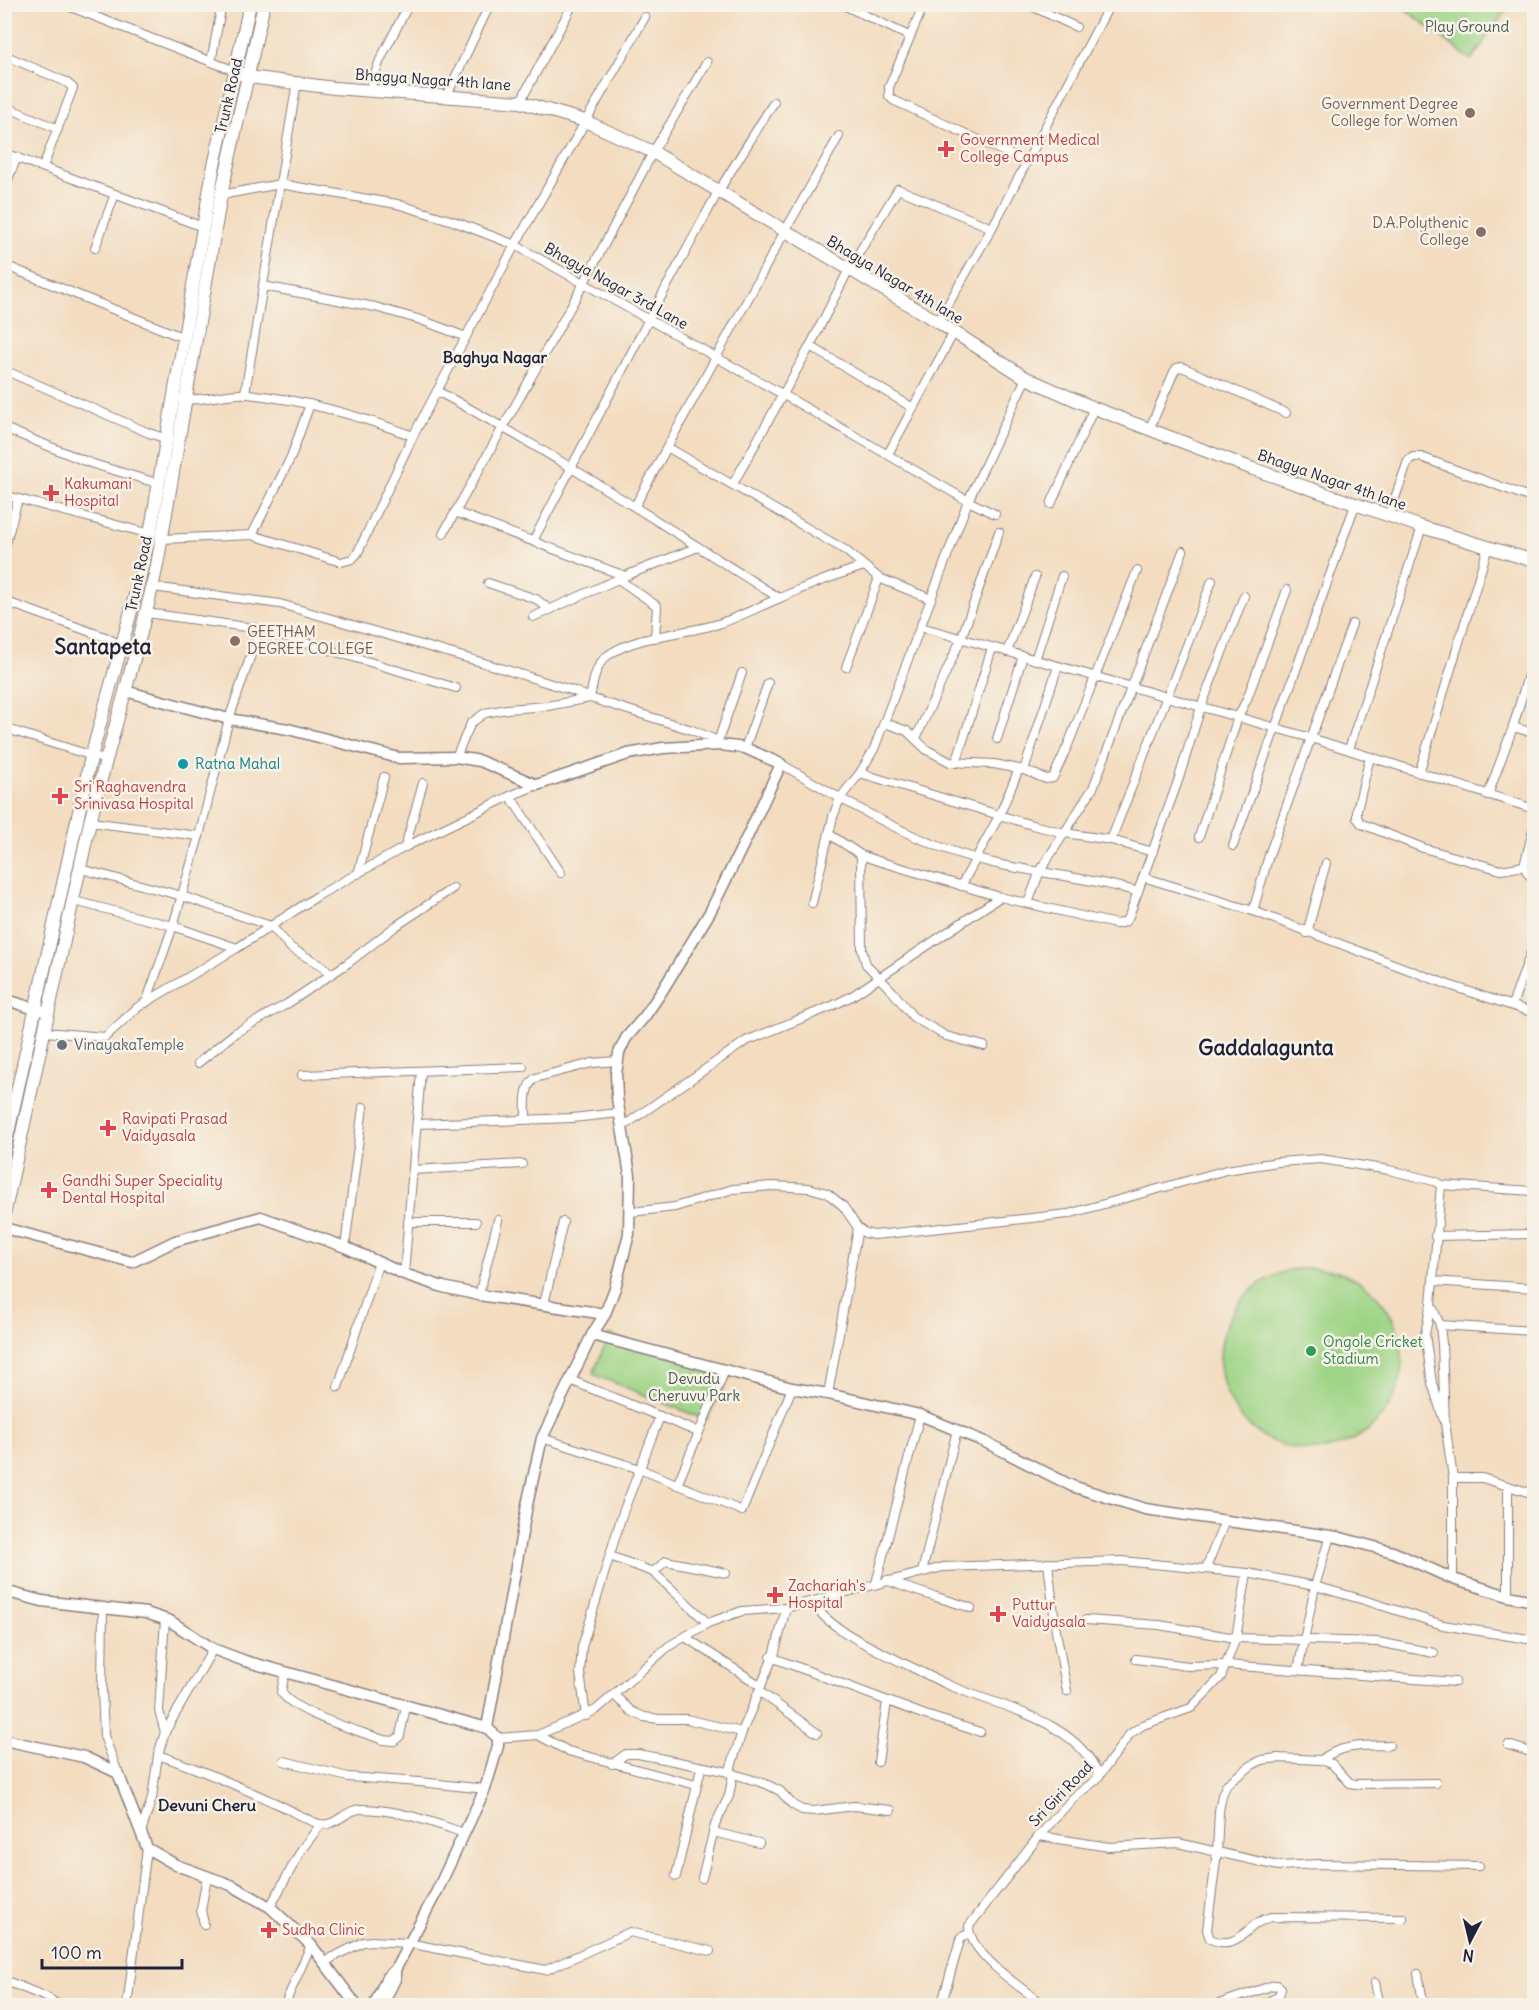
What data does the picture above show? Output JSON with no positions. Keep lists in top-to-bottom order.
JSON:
{
  "streets": {
    "main road": ["Bhagya Nagar 4th lane", "Trunk Road"],
    "street": ["Bhagya Nagar 3rd Lane", "Sri Giri Road"]
  },
  "crossings": [
    ["Bhagya Nagar 4th lane", "Trunk Road"],
    ["Trunk Road", "Bhagya Nagar 3rd Lane"]
  ],
  "districts": [
    "Baghya Nagar",
    "Santapeta",
    "Gaddalagunta",
    "Devuni Cheru"
  ],
  "parks": ["Play Ground", "Devudu Cheruvu Park"],
  "places": {
    "other": [
      "Government Degree College for Women",
      "D.A.Polythenic College",
      "GEETHAM DEGREE COLLEGE",
      "Ratna Mahal",
      "VinayakaTemple",
      "Ongole Cricket Stadium"
    ],
    "health": [
      "Government Medical College Campus",
      "Kakumani Hospital",
      "Sri Raghavendra Srinivasa Hospital",
      "Ravipati Prasad Vaidyasala",
      "Gandhi Super Speciality Dental Hospital",
      "Zachariah's Hospital",
      "Puttur Vaidyasala",
      "Sudha Clinic"
    ]
  },
  "scale_bar": "100 m",
  "north": "bottom"
}
